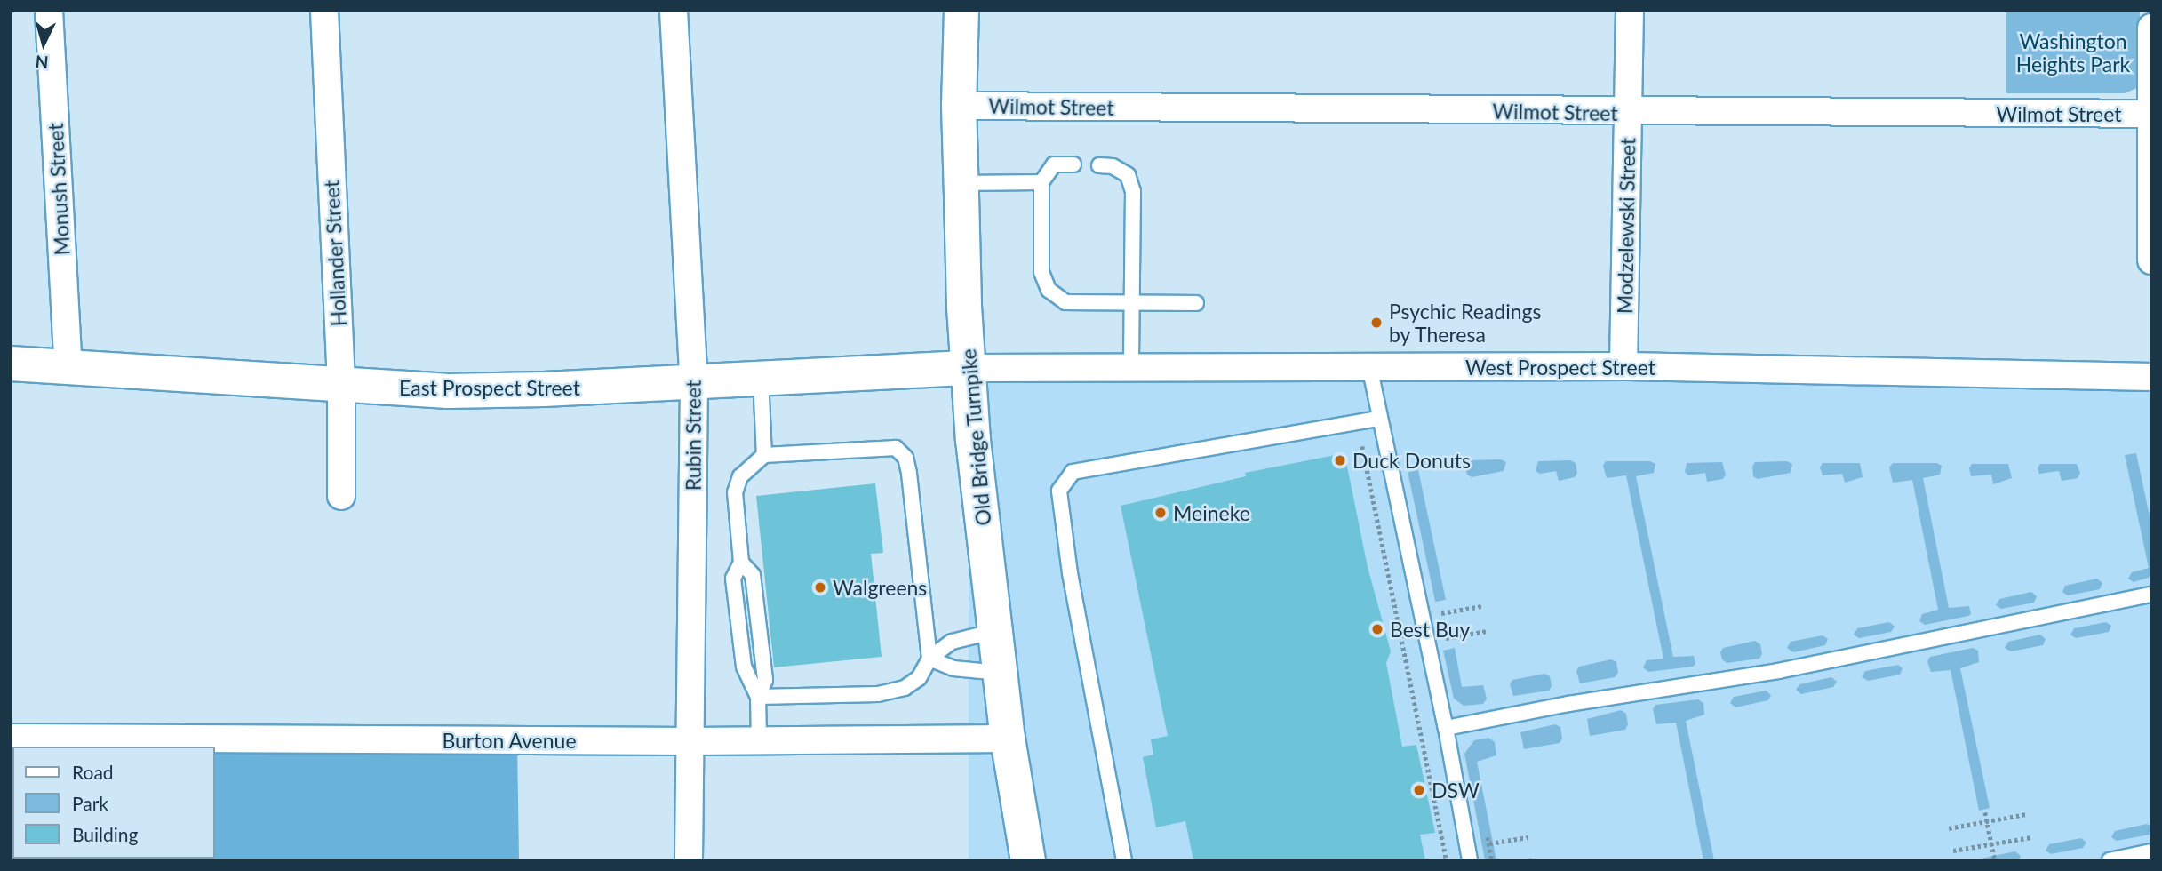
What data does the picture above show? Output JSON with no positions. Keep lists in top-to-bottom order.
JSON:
{
  "streets": {
    "street": [
      "Wilmot Street",
      "Monush Street",
      "Modzelewski Street",
      "Hollander Street",
      "West Prospect Street",
      "East Prospect Street",
      "Rubin Street",
      "Old Bridge Turnpike",
      "Burton Avenue"
    ]
  },
  "crossings": [
    ["Wilmot Street", "Modzelewski Street"],
    ["Wilmot Street", "Old Bridge Turnpike"],
    ["Monush Street", "East Prospect Street"],
    ["Modzelewski Street", "West Prospect Street"],
    ["Hollander Street", "East Prospect Street"],
    ["West Prospect Street", "East Prospect Street"],
    ["West Prospect Street", "Old Bridge Turnpike"],
    ["East Prospect Street", "Rubin Street"],
    ["East Prospect Street", "Old Bridge Turnpike"],
    ["Rubin Street", "Burton Avenue"],
    ["Old Bridge Turnpike", "Burton Avenue"]
  ],
  "parks": ["Washington Heights Park"],
  "places": [
    "Psychic Readings by Theresa",
    "Duck Donuts",
    "Meineke",
    "Walgreens",
    "Best Buy",
    "DSW"
  ],
  "legend": ["Road", "Park", "Building"],
  "north": "bottom"
}
